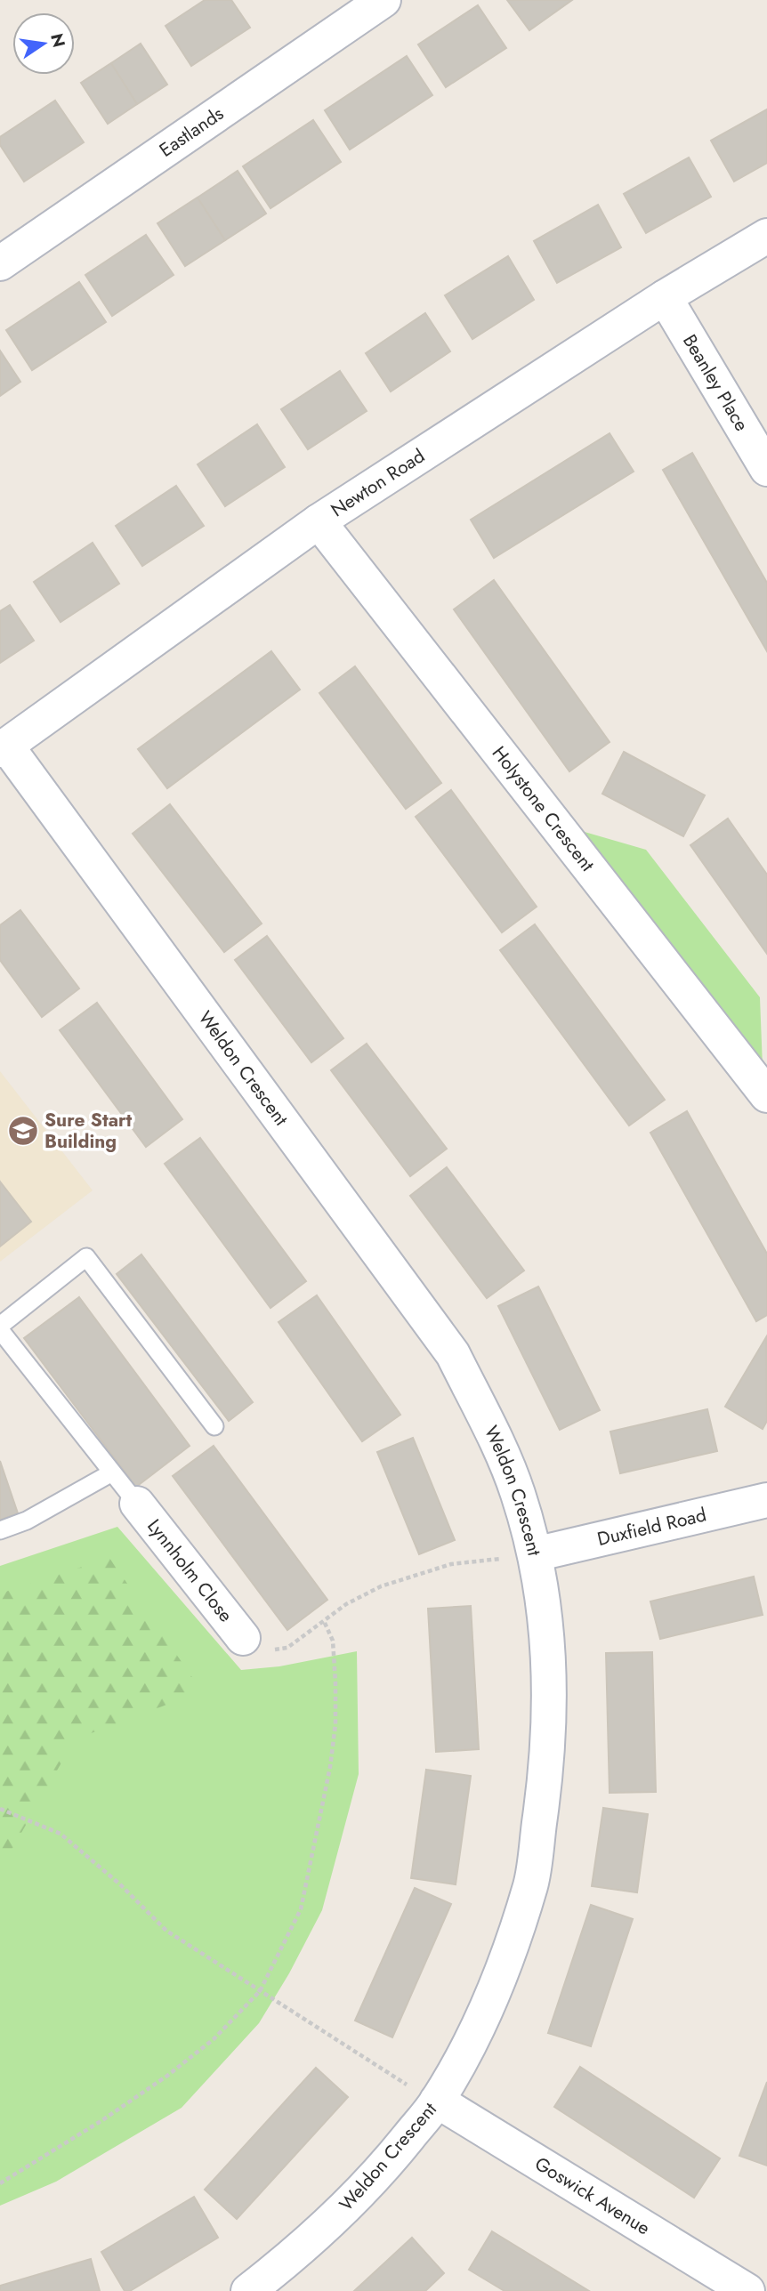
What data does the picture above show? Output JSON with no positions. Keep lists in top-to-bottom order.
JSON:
{
  "streets": {
    "street": [
      "Eastlands",
      "Beanley Place",
      "Newton Road",
      "Holystone Crescent",
      "Weldon Crescent",
      "Duxfield Road",
      "Lynnholm Close",
      "Goswick Avenue"
    ]
  },
  "crossings": [
    ["Beanley Place", "Newton Road"],
    ["Newton Road", "Holystone Crescent"],
    ["Newton Road", "Weldon Crescent"],
    ["Weldon Crescent", "Duxfield Road"],
    ["Weldon Crescent", "Goswick Avenue"]
  ],
  "places": {
    "school or university": ["Sure Start Building"]
  },
  "north": "right"
}
